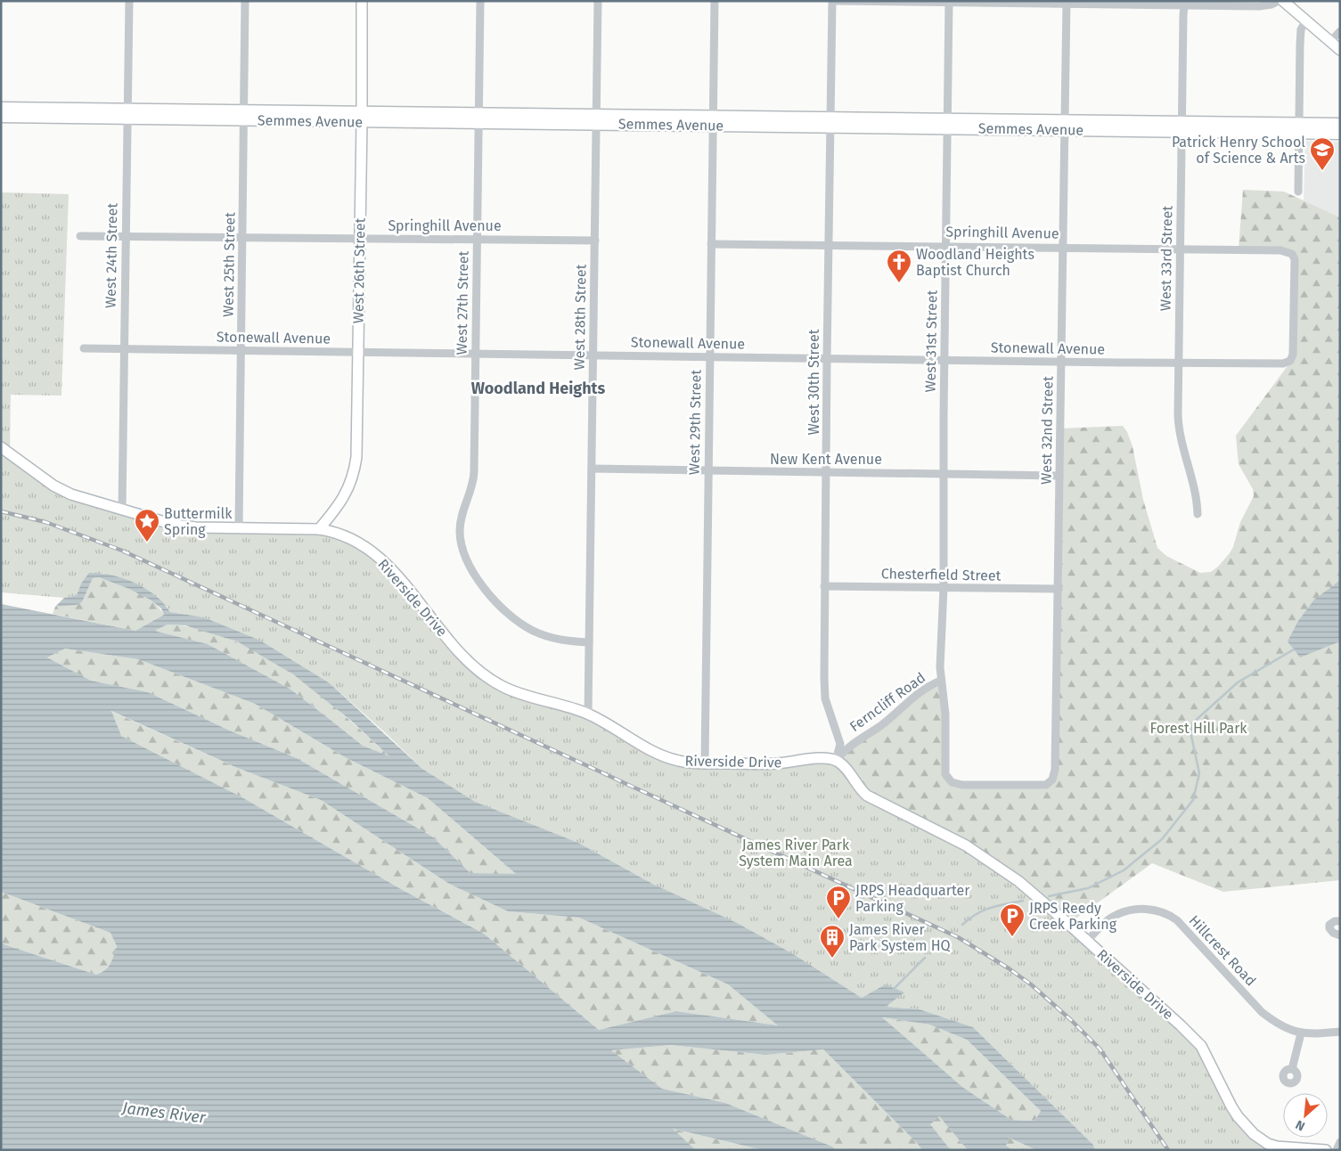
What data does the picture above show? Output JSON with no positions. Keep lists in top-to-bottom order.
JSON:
{
  "streets": {
    "main road": ["Semmes Avenue"],
    "street": [
      "Springhill Avenue",
      "West 24th Street",
      "West 33rd Street",
      "West 25th Street",
      "West 26th Street",
      "West 27th Street",
      "West 28th Street",
      "Stonewall Avenue",
      "West 31st Street",
      "West 30th Street",
      "West 29th Street",
      "West 32nd Street",
      "New Kent Avenue",
      "Chesterfield Street",
      "Riverside Drive",
      "Ferncliff Road",
      "Hillcrest Road"
    ]
  },
  "crossings": [
    ["Semmes Avenue", "West 24th Street"],
    ["Semmes Avenue", "West 33rd Street"],
    ["Semmes Avenue", "West 25th Street"],
    ["Semmes Avenue", "West 26th Street"],
    ["Semmes Avenue", "West 27th Street"],
    ["Semmes Avenue", "West 28th Street"],
    ["Semmes Avenue", "West 31st Street"],
    ["Semmes Avenue", "West 30th Street"],
    ["Semmes Avenue", "West 29th Street"],
    ["Semmes Avenue", "West 32nd Street"],
    ["Springhill Avenue", "West 24th Street"],
    ["Springhill Avenue", "West 33rd Street"],
    ["Springhill Avenue", "West 25th Street"],
    ["Springhill Avenue", "West 26th Street"],
    ["Springhill Avenue", "West 27th Street"],
    ["Springhill Avenue", "West 28th Street"],
    ["Springhill Avenue", "Stonewall Avenue"],
    ["Springhill Avenue", "West 31st Street"],
    ["Springhill Avenue", "West 30th Street"],
    ["Springhill Avenue", "West 29th Street"],
    ["Springhill Avenue", "West 32nd Street"],
    ["West 24th Street", "Stonewall Avenue"],
    ["West 24th Street", "Riverside Drive"],
    ["West 33rd Street", "Stonewall Avenue"],
    ["West 25th Street", "Stonewall Avenue"],
    ["West 25th Street", "Riverside Drive"],
    ["West 26th Street", "Stonewall Avenue"],
    ["West 26th Street", "Riverside Drive"],
    ["West 27th Street", "West 28th Street"],
    ["West 27th Street", "Stonewall Avenue"],
    ["West 28th Street", "Stonewall Avenue"],
    ["West 28th Street", "New Kent Avenue"],
    ["West 28th Street", "Riverside Drive"],
    ["Stonewall Avenue", "West 31st Street"],
    ["Stonewall Avenue", "West 30th Street"],
    ["Stonewall Avenue", "West 29th Street"],
    ["Stonewall Avenue", "West 32nd Street"],
    ["West 31st Street", "New Kent Avenue"],
    ["West 31st Street", "Chesterfield Street"],
    ["West 31st Street", "Ferncliff Road"],
    ["West 30th Street", "New Kent Avenue"],
    ["West 30th Street", "Chesterfield Street"],
    ["West 30th Street", "Riverside Drive"],
    ["West 30th Street", "Ferncliff Road"],
    ["West 29th Street", "New Kent Avenue"],
    ["West 29th Street", "Riverside Drive"],
    ["West 32nd Street", "New Kent Avenue"],
    ["West 32nd Street", "Chesterfield Street"],
    ["West 32nd Street", "Ferncliff Road"],
    ["Riverside Drive", "Ferncliff Road"],
    ["Riverside Drive", "Hillcrest Road"]
  ],
  "districts": ["Woodland Heights"],
  "water": ["James River"],
  "parks": ["Forest Hill Park", "James River Park System Main Area"],
  "places": {
    "school or university": ["Patrick Henry School of Science & Arts"],
    "church": ["Woodland Heights Baptist Church"],
    "place": ["Buttermilk Spring"],
    "parking": ["JRPS Headquarter Parking", "JRPS Reedy Creek Parking"],
    "building": ["James River Park System HQ"]
  },
  "north": "bottom left"
}
